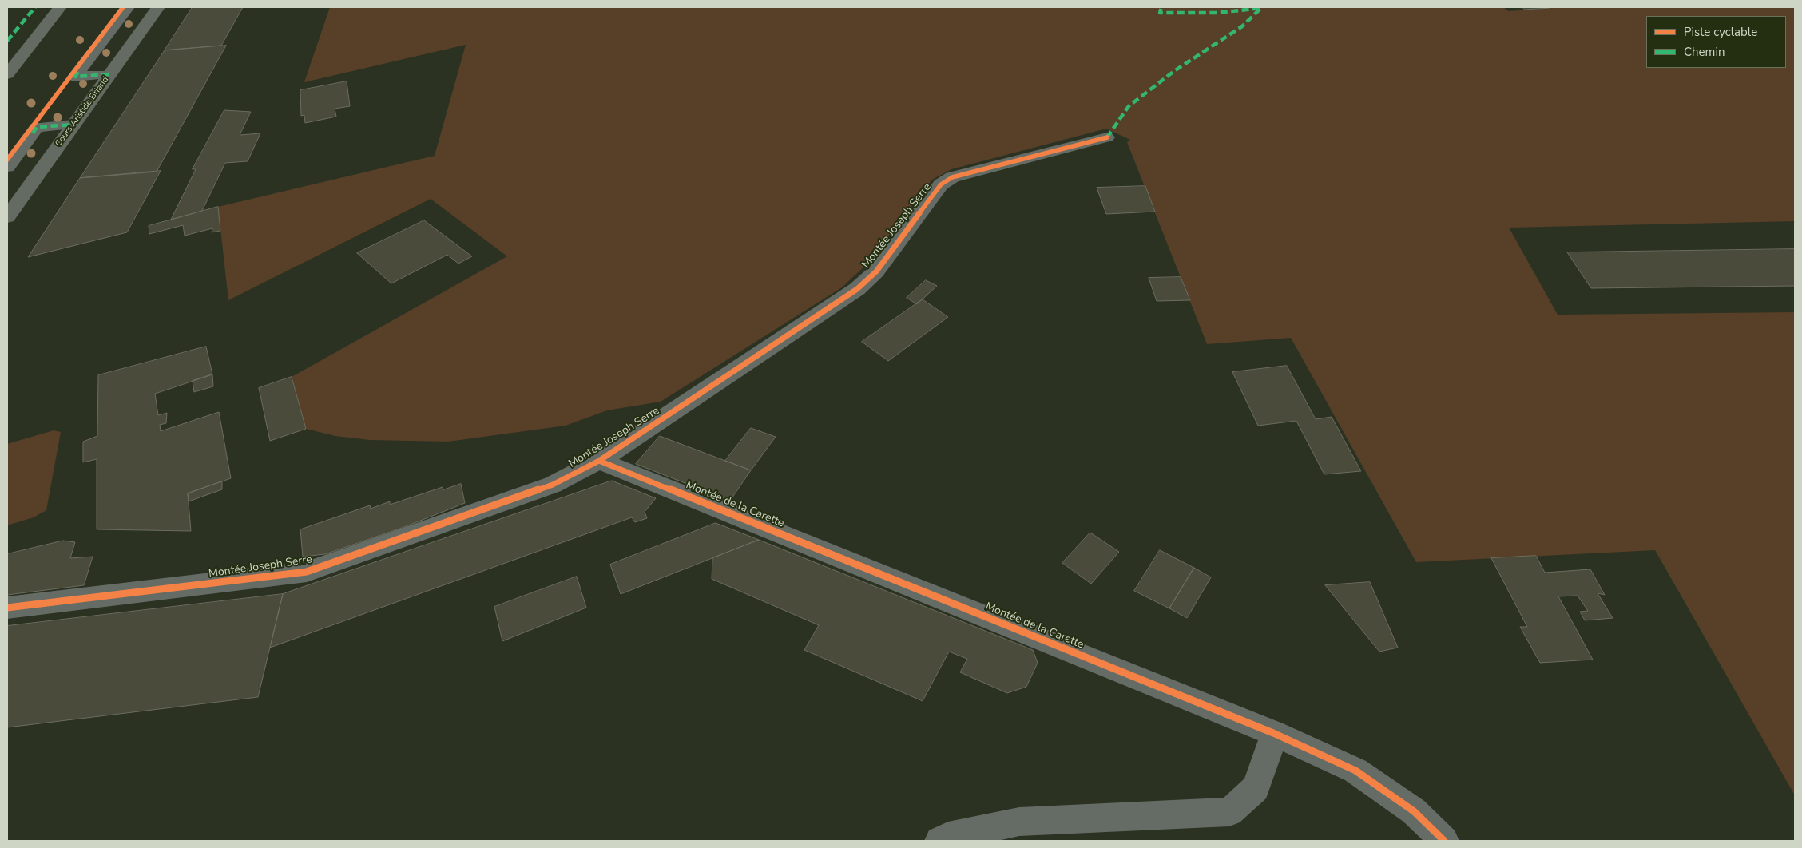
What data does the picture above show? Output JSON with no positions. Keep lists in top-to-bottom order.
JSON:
{
  "streets": {
    "main road": ["Cours Aristide Briand"],
    "street": ["Montée Joseph Serre", "Montée de la Carette"]
  },
  "crossings": [
    ["Montée Joseph Serre", "Montée de la Carette"]
  ],
  "legend": ["Piste cyclable", "Chemin"]
}
